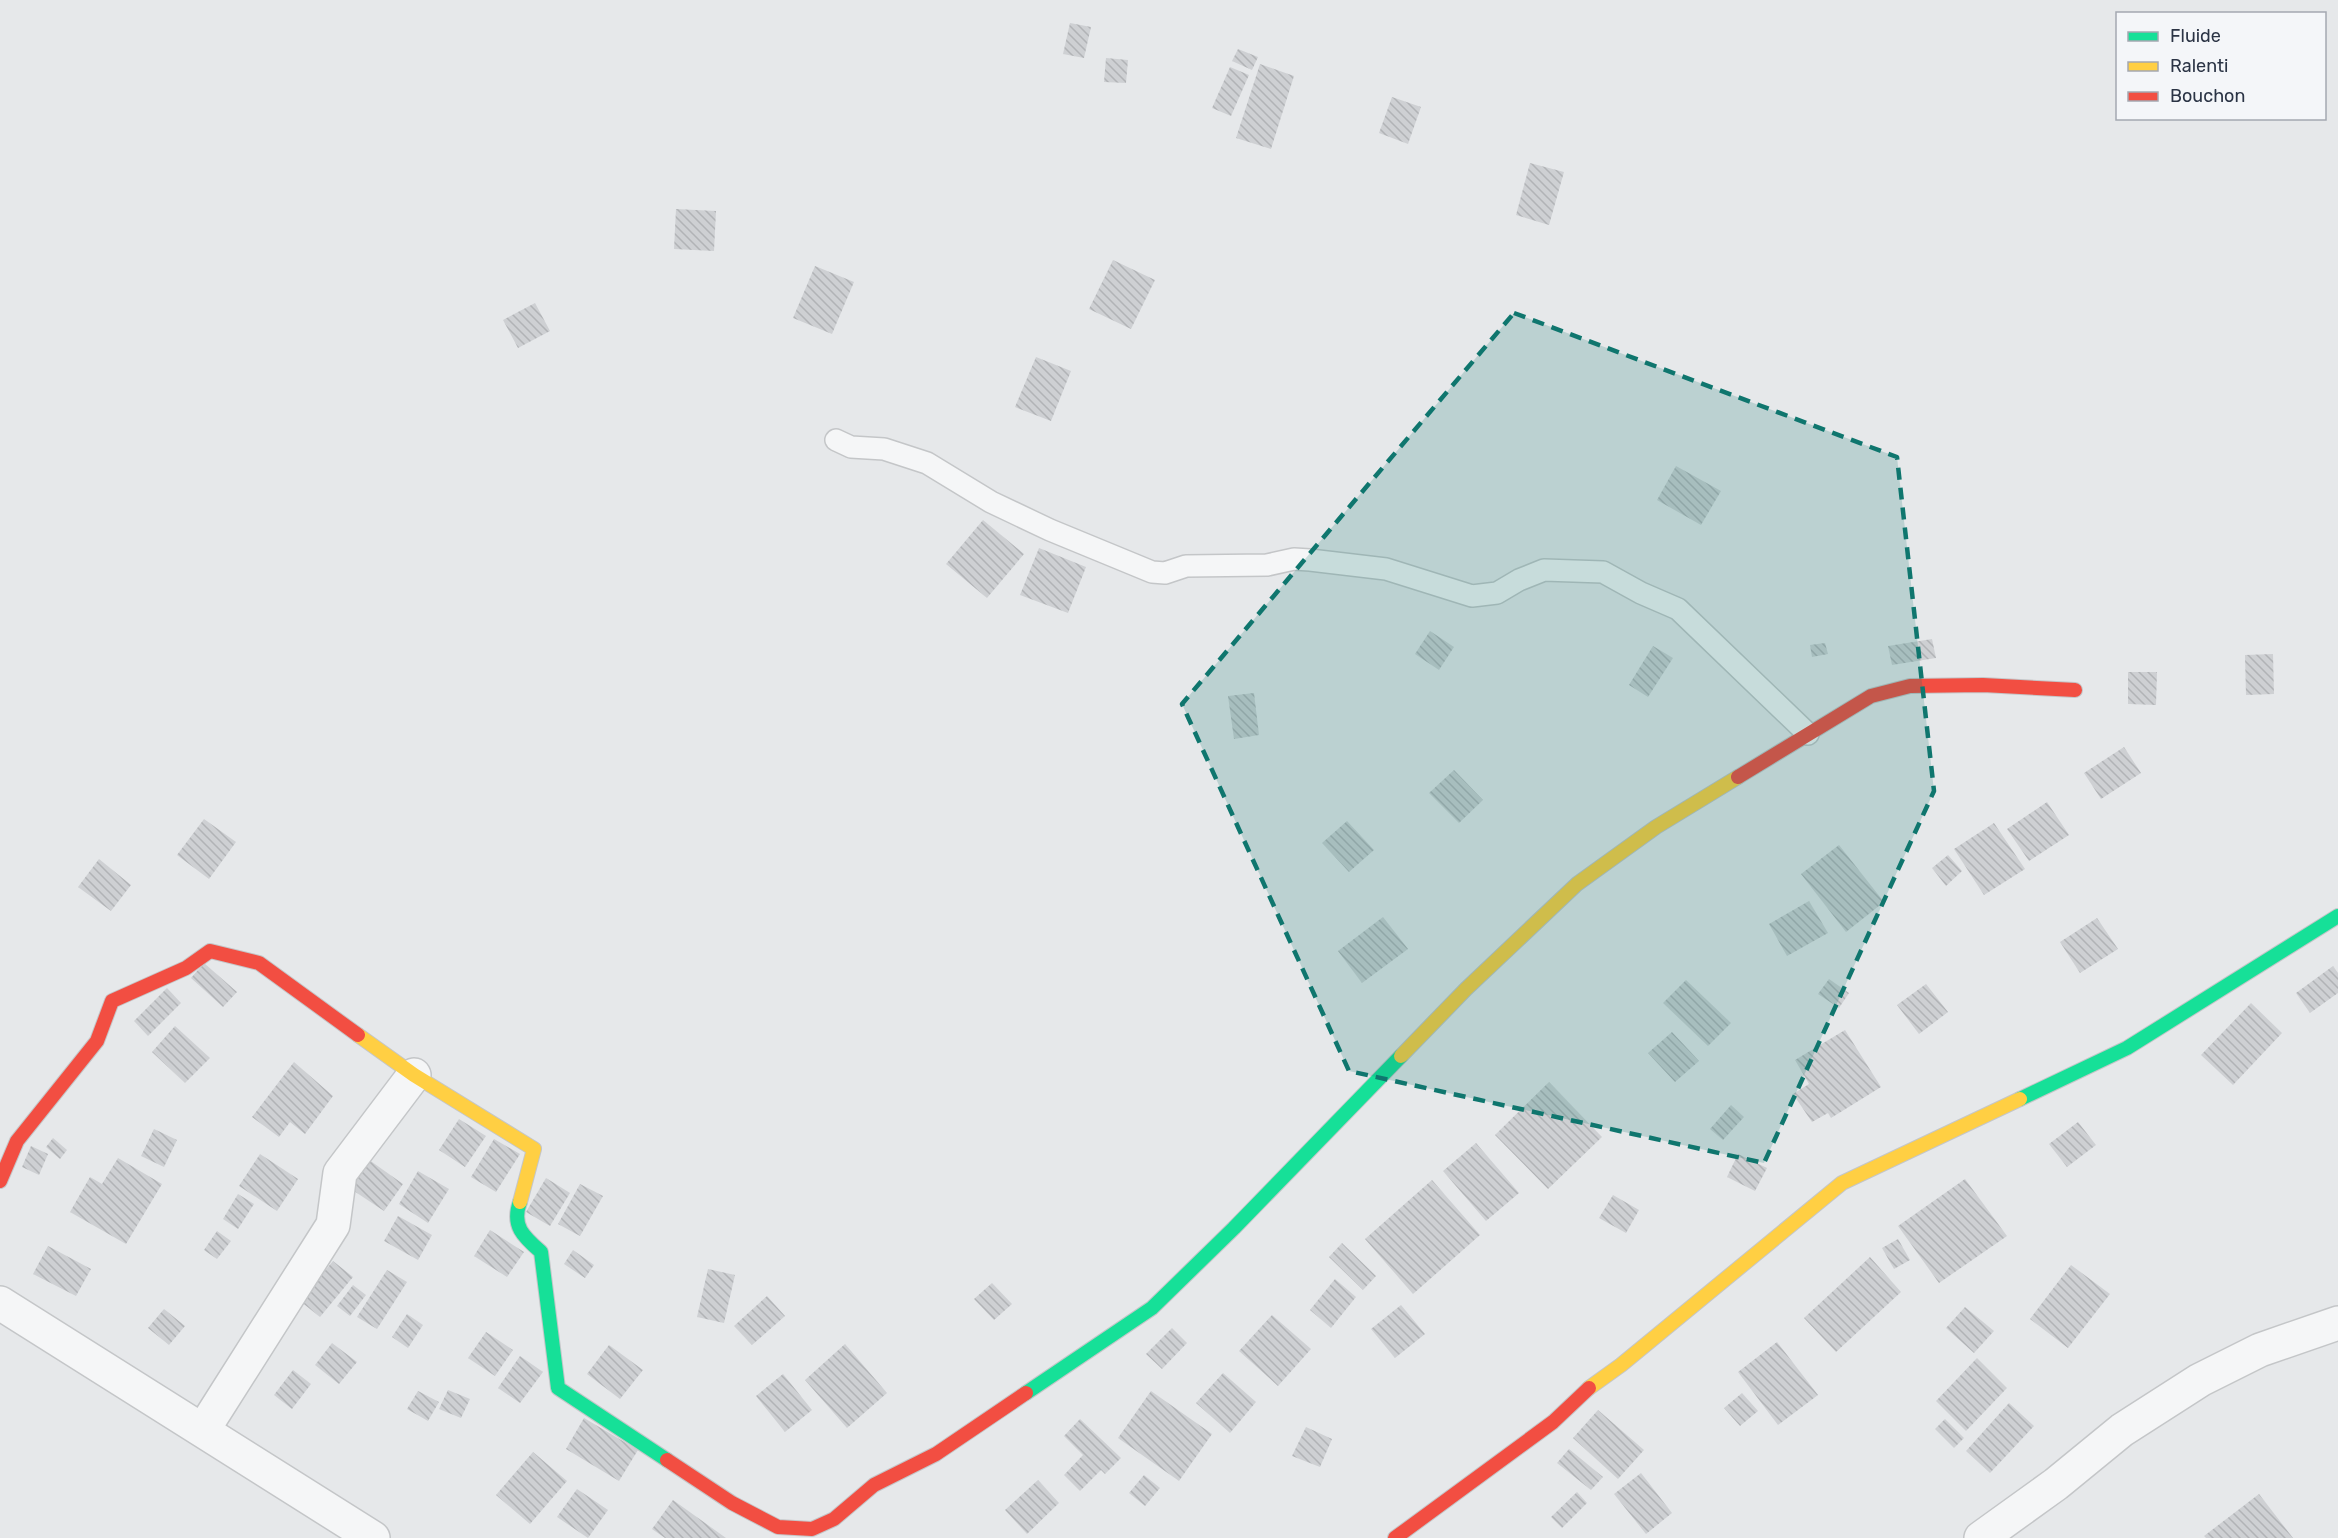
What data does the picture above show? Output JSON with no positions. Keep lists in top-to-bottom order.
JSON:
{
  "legend": ["Fluide", "Ralenti", "Bouchon"]
}
